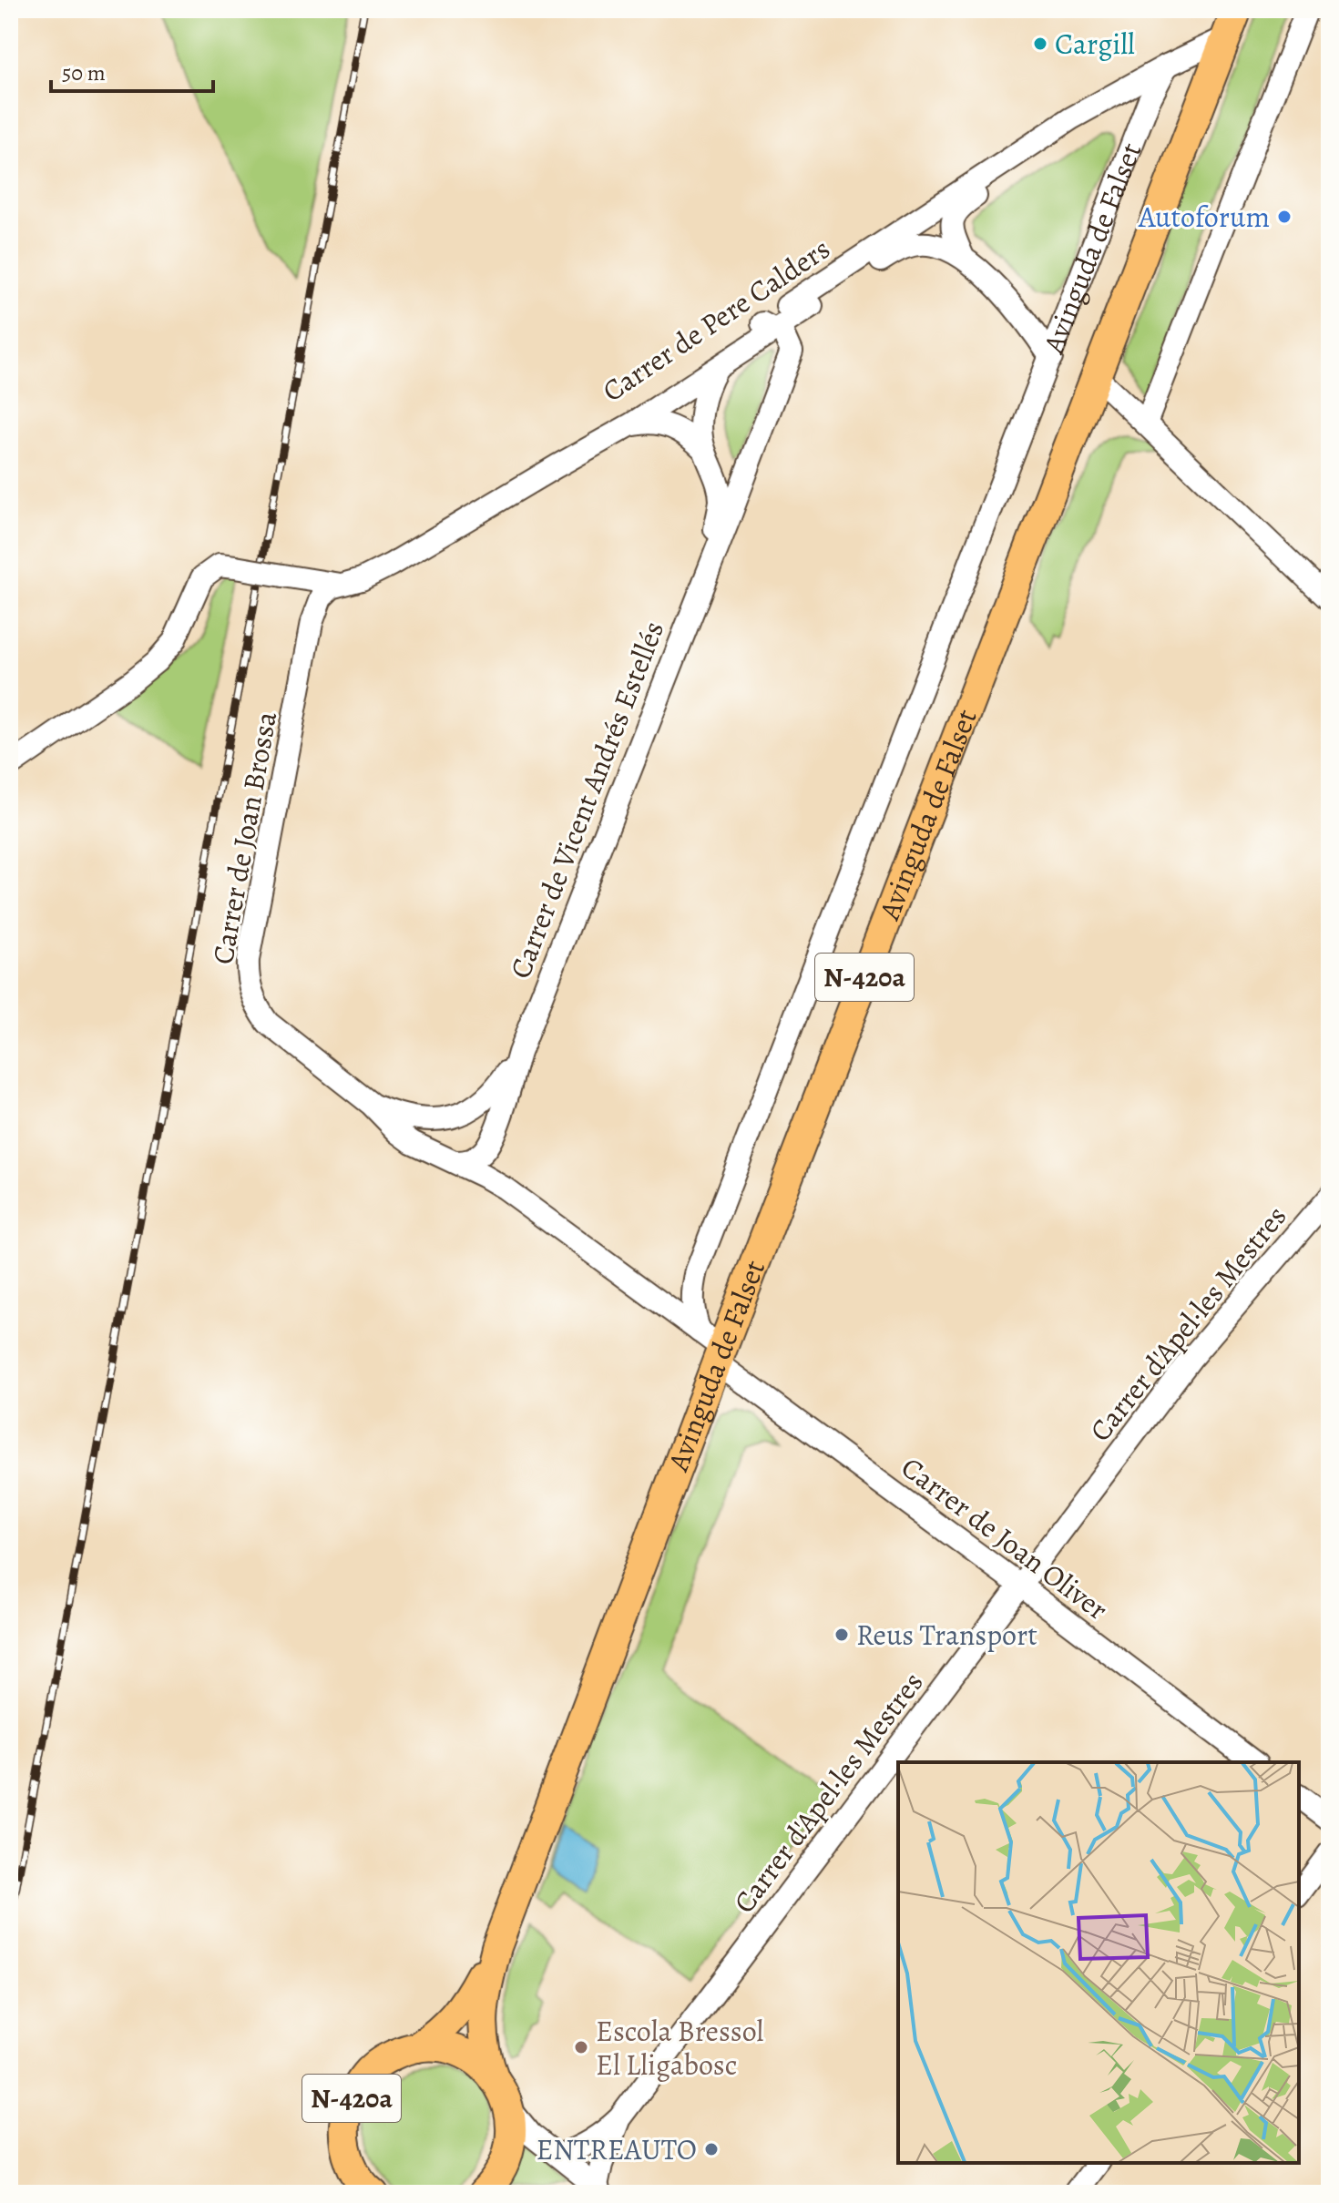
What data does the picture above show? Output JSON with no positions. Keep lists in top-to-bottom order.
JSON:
{
  "streets": {
    "main road": ["Avinguda de Falset", "N-420a"],
    "street": [
      "Carrer de Pere Calders",
      "Carrer de Vicent Andrés Estellés",
      "Carrer de Joan Brossa",
      "Carrer d'Apel·les Mestres",
      "Carrer de Joan Oliver"
    ]
  },
  "crossings": [
    ["Avinguda de Falset", "Carrer de Pere Calders"],
    ["Avinguda de Falset", "N-420a"],
    ["Avinguda de Falset", "Carrer de Joan Oliver"],
    ["Carrer de Pere Calders", "Carrer de Vicent Andrés Estellés"],
    ["Carrer de Pere Calders", "Carrer de Joan Brossa"],
    ["Carrer de Vicent Andrés Estellés", "Carrer de Joan Oliver"],
    ["Carrer de Joan Brossa", "Carrer de Joan Oliver"],
    ["Carrer d'Apel·les Mestres", "Carrer de Joan Oliver"]
  ],
  "places": [
    "Cargill",
    "Autoforum",
    "Reus Transport",
    "Escola Bressol El Lligabosc",
    "ENTREAUTO"
  ],
  "scale_bar": "50 m"
}
